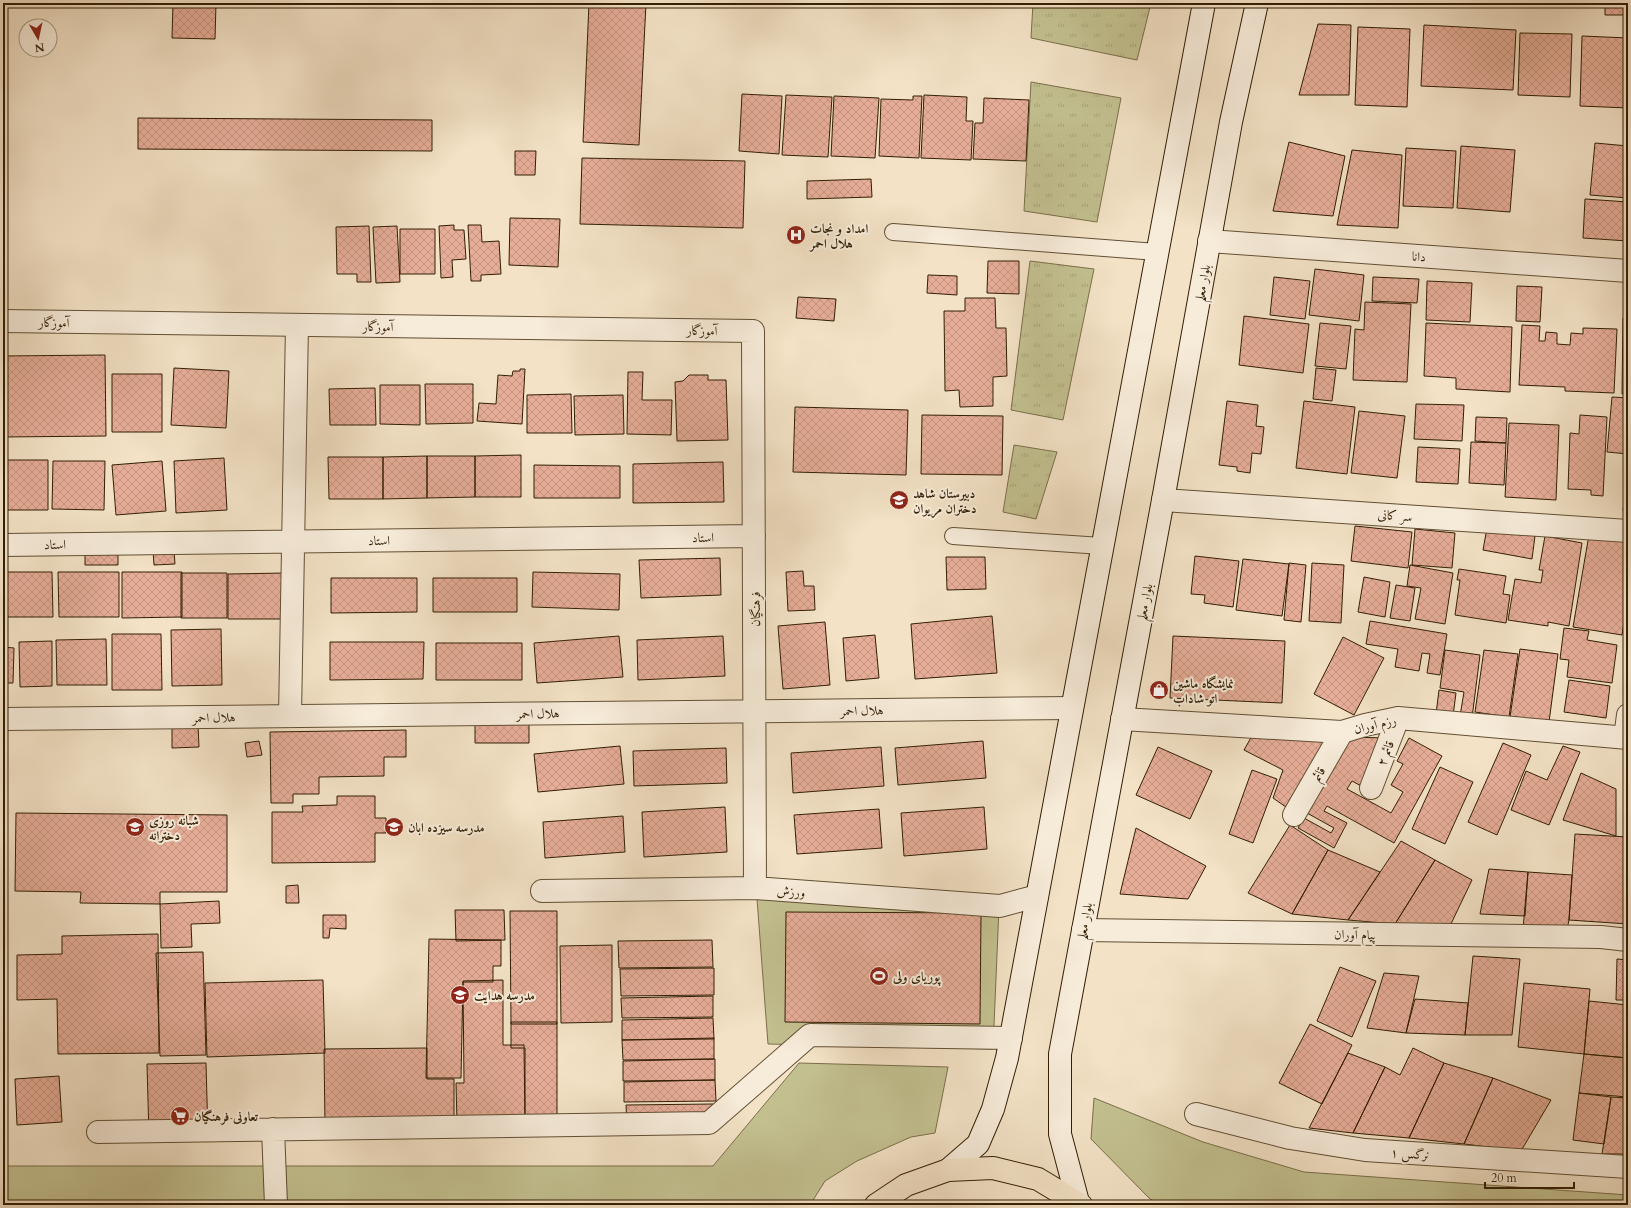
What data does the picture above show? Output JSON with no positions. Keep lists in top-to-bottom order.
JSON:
{
  "streets": {
    "street": [
      "دانا",
      "بلوار معلم",
      "آموزگار",
      "سر کانی",
      "استاد",
      "فرهنگیان",
      "هلال احمر",
      "رزم آوران",
      "قائم ۲",
      "قائم",
      "ورزش",
      "پیام آوران",
      "نرگس ۱"
    ]
  },
  "crossings": [
    ["دانا", "بلوار معلم"],
    ["بلوار معلم", "سر کانی"],
    ["بلوار معلم", "رزم آوران"],
    ["بلوار معلم", "پیام آوران"],
    ["آموزگار", "فرهنگیان"],
    ["استاد", "فرهنگیان"],
    ["فرهنگیان", "هلال احمر"],
    ["فرهنگیان", "ورزش"],
    ["رزم آوران", "قائم ۲"],
    ["رزم آوران", "قائم"]
  ],
  "places": {
    "hospital": ["امداد و نجات هلال احمر"],
    "school or university": [
      "دبیرستان شاهد دختران مریوان",
      "شبانه روزی دخترانه",
      "مدرسه سیزده ابان",
      "مدرسه هدایت"
    ],
    "shop": ["نمایشگاه ماشین اتو شاداب"],
    "sports": ["پوریای ولی"],
    "supermarket": ["تعاونی فرهنگیان"]
  },
  "scale_bar": "20 m",
  "north": "bottom"
}
